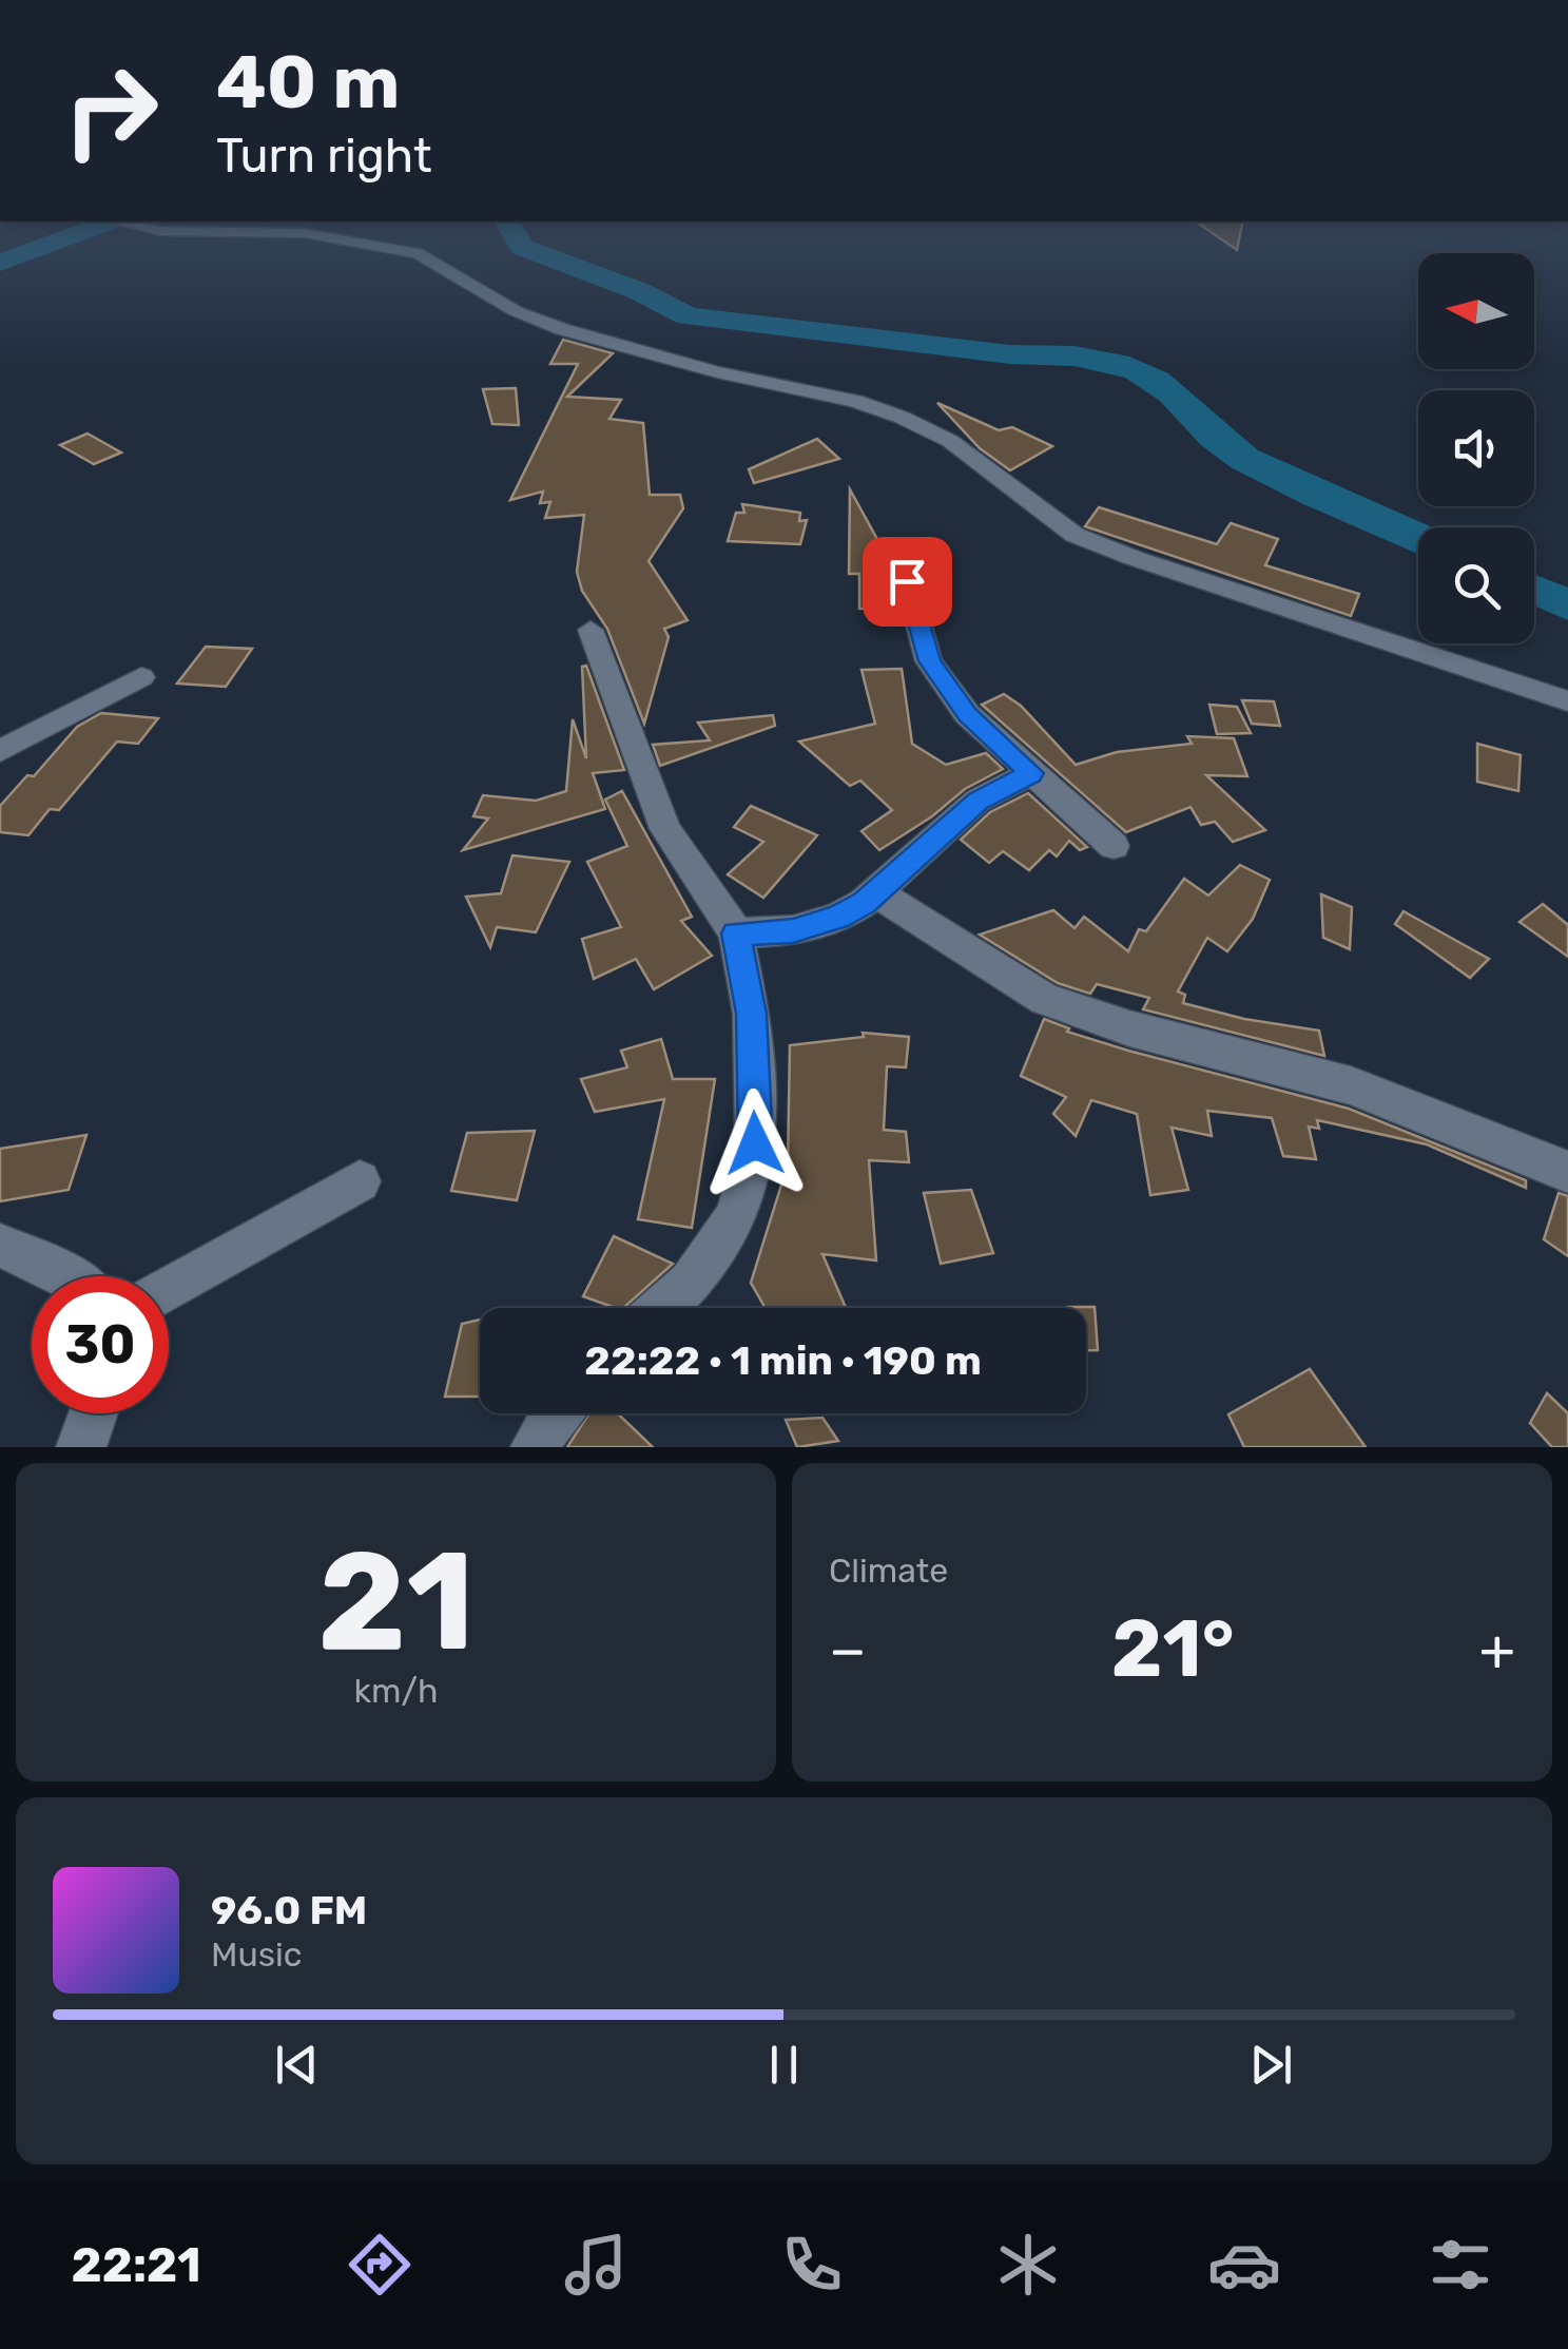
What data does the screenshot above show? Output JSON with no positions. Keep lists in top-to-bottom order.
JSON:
{
  "north": "left",
  "page": {
    "turn": ["40 m", "Turn right"],
    "limit": "30",
    "trip": "22:22 · 1 min · 190 m",
    "tile": [
      ["21", "km/h"],
      "Climate"
    ],
    "heat": ["−", "21°", "+"],
    "song": ["96.0 FM", "Music"],
    "tabs": "22:21"
  }
}
